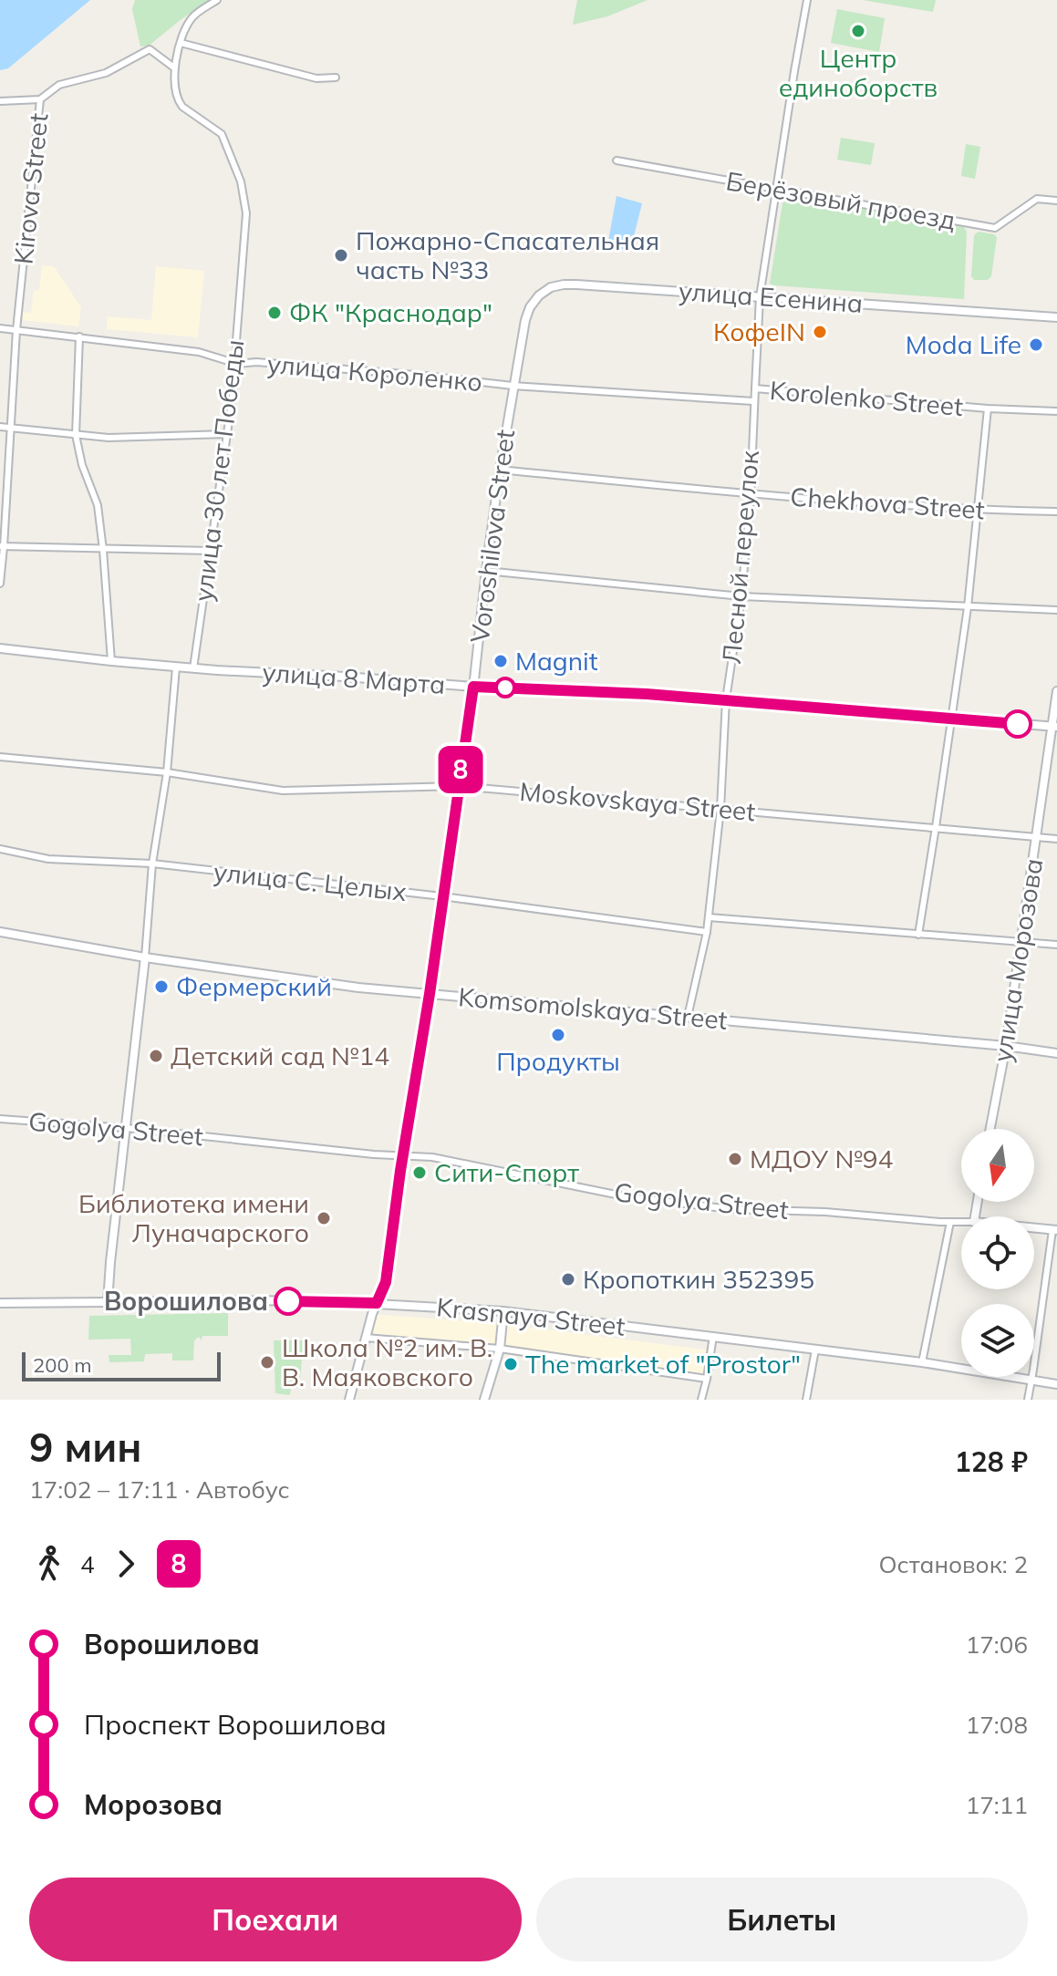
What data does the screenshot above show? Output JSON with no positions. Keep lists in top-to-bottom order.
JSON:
{
  "streets": {
    "main road": [
      "улица Есенина",
      "Voroshilova Street",
      "улица 8 Марта",
      "улица Морозова",
      "Komsomolskaya Street",
      "Gogolya Street",
      "Krasnaya Street"
    ],
    "street": [
      "Kirova Street",
      "Берёзовый проезд",
      "улица Короленко",
      "Korolenko Street",
      "улица 30 лет Победы",
      "Chekhova Street",
      "Лесной переулок",
      "Moskovskaya Street",
      "улица С. Целых"
    ]
  },
  "crossings": [
    ["улица Есенина", "улица Короленко"],
    ["улица Есенина", "Korolenko Street"],
    ["улица Есенина", "Voroshilova Street"],
    ["улица Короленко", "Korolenko Street"],
    ["улица Короленко", "улица 30 лет Победы"],
    ["улица Короленко", "Voroshilova Street"],
    ["Korolenko Street", "Voroshilova Street"],
    ["Korolenko Street", "Лесной переулок"],
    ["улица 30 лет Победы", "улица 8 Марта"],
    ["Chekhova Street", "Voroshilova Street"],
    ["Chekhova Street", "Лесной переулок"],
    ["Voroshilova Street", "улица 8 Марта"],
    ["Voroshilova Street", "Moskovskaya Street"],
    ["Voroshilova Street", "улица С. Целых"],
    ["Voroshilova Street", "Komsomolskaya Street"],
    ["Voroshilova Street", "Gogolya Street"],
    ["Voroshilova Street", "Krasnaya Street"],
    ["Лесной переулок", "улица 8 Марта"],
    ["Лесной переулок", "Moskovskaya Street"],
    ["Лесной переулок", "улица С. Целых"],
    ["Лесной переулок", "Komsomolskaya Street"],
    ["улица 8 Марта", "улица Морозова"],
    ["Moskovskaya Street", "улица Морозова"],
    ["улица Морозова", "Komsomolskaya Street"]
  ],
  "places": [
    "Центр единоборств",
    "Пожарно-Спасательная часть №33",
    "ФК \"Краснодар\"",
    "КофеIN",
    "Moda Life",
    "Magnit",
    "Фермерский",
    "Продукты",
    "Детский сад №14",
    "МДОУ №94",
    "Сити-Спорт",
    "Библиотека имени Луначарского",
    "Кропоткин 352395",
    "Ворошилова",
    "Школа №2 им. В. В. Маяковского",
    "The market of \"Prostor\""
  ],
  "lines": ["bus line 8"],
  "scale_bar": "200 m",
  "north": "bottom",
  "page": {
    "on_map": "8",
    "scale": "200 m",
    "heading": ["9 мин", "17:02 – 17:11 · Автобус", "128 ₽"],
    "legs": ["4", "8", "Остановок: 2"],
    "list": [
      {
        "name": "Ворошилова",
        "value": "17:06"
      },
      {
        "name": "Проспект Ворошилова",
        "value": "17:08"
      },
      {
        "name": "Морозова",
        "value": "17:11"
      }
    ],
    "buttons": ["Поехали", "Билеты"]
  }
}
